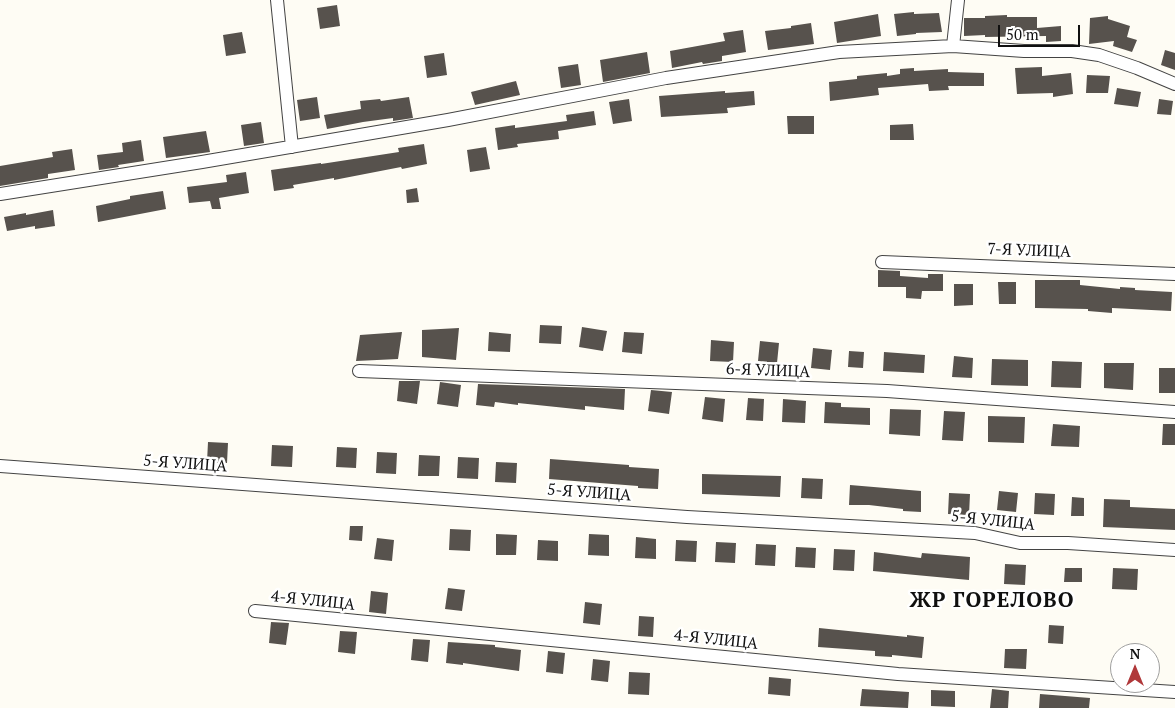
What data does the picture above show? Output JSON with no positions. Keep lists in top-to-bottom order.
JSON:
{
  "streets": {
    "street": [
      "7-Я УЛИЦА",
      "6-Я УЛИЦА",
      "5-Я УЛИЦА",
      "4-Я УЛИЦА"
    ]
  },
  "districts": ["ЖР ГОРЕЛОВО"],
  "scale_bar": "50 m",
  "north": "top"
}
